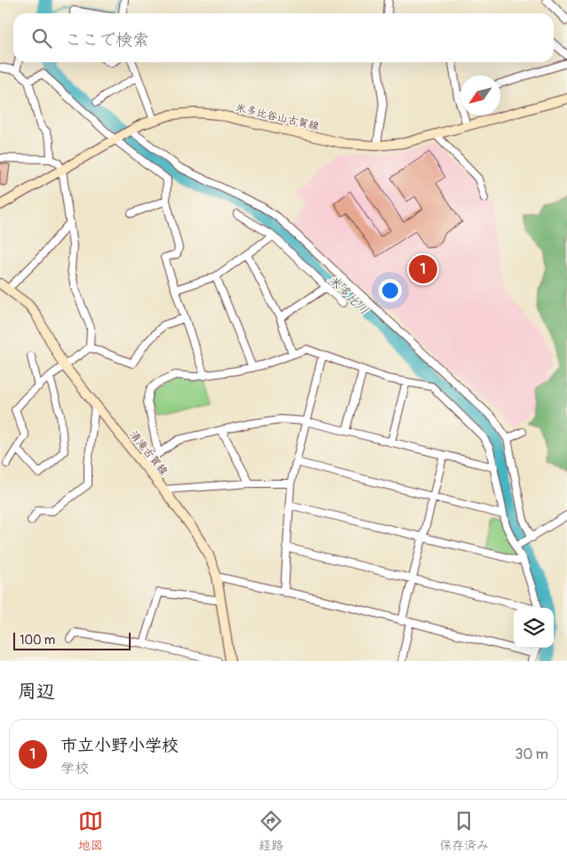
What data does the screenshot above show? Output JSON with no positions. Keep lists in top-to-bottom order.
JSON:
{
  "streets": {
    "main road": ["米多比谷山古賀線", "清滝古賀線"]
  },
  "water": ["米多比川"],
  "scale_bar": "100 m",
  "north": "bottom left",
  "page": {
    "search": "ここで検索",
    "pins": "1",
    "scale": "100 m",
    "heading": "周辺",
    "list": [
      {
        "mark": "1",
        "name": "市立小野小学校",
        "note": "学校",
        "value": "30 m"
      }
    ],
    "nav": ["地図", "経路", "保存済み"]
  }
}
